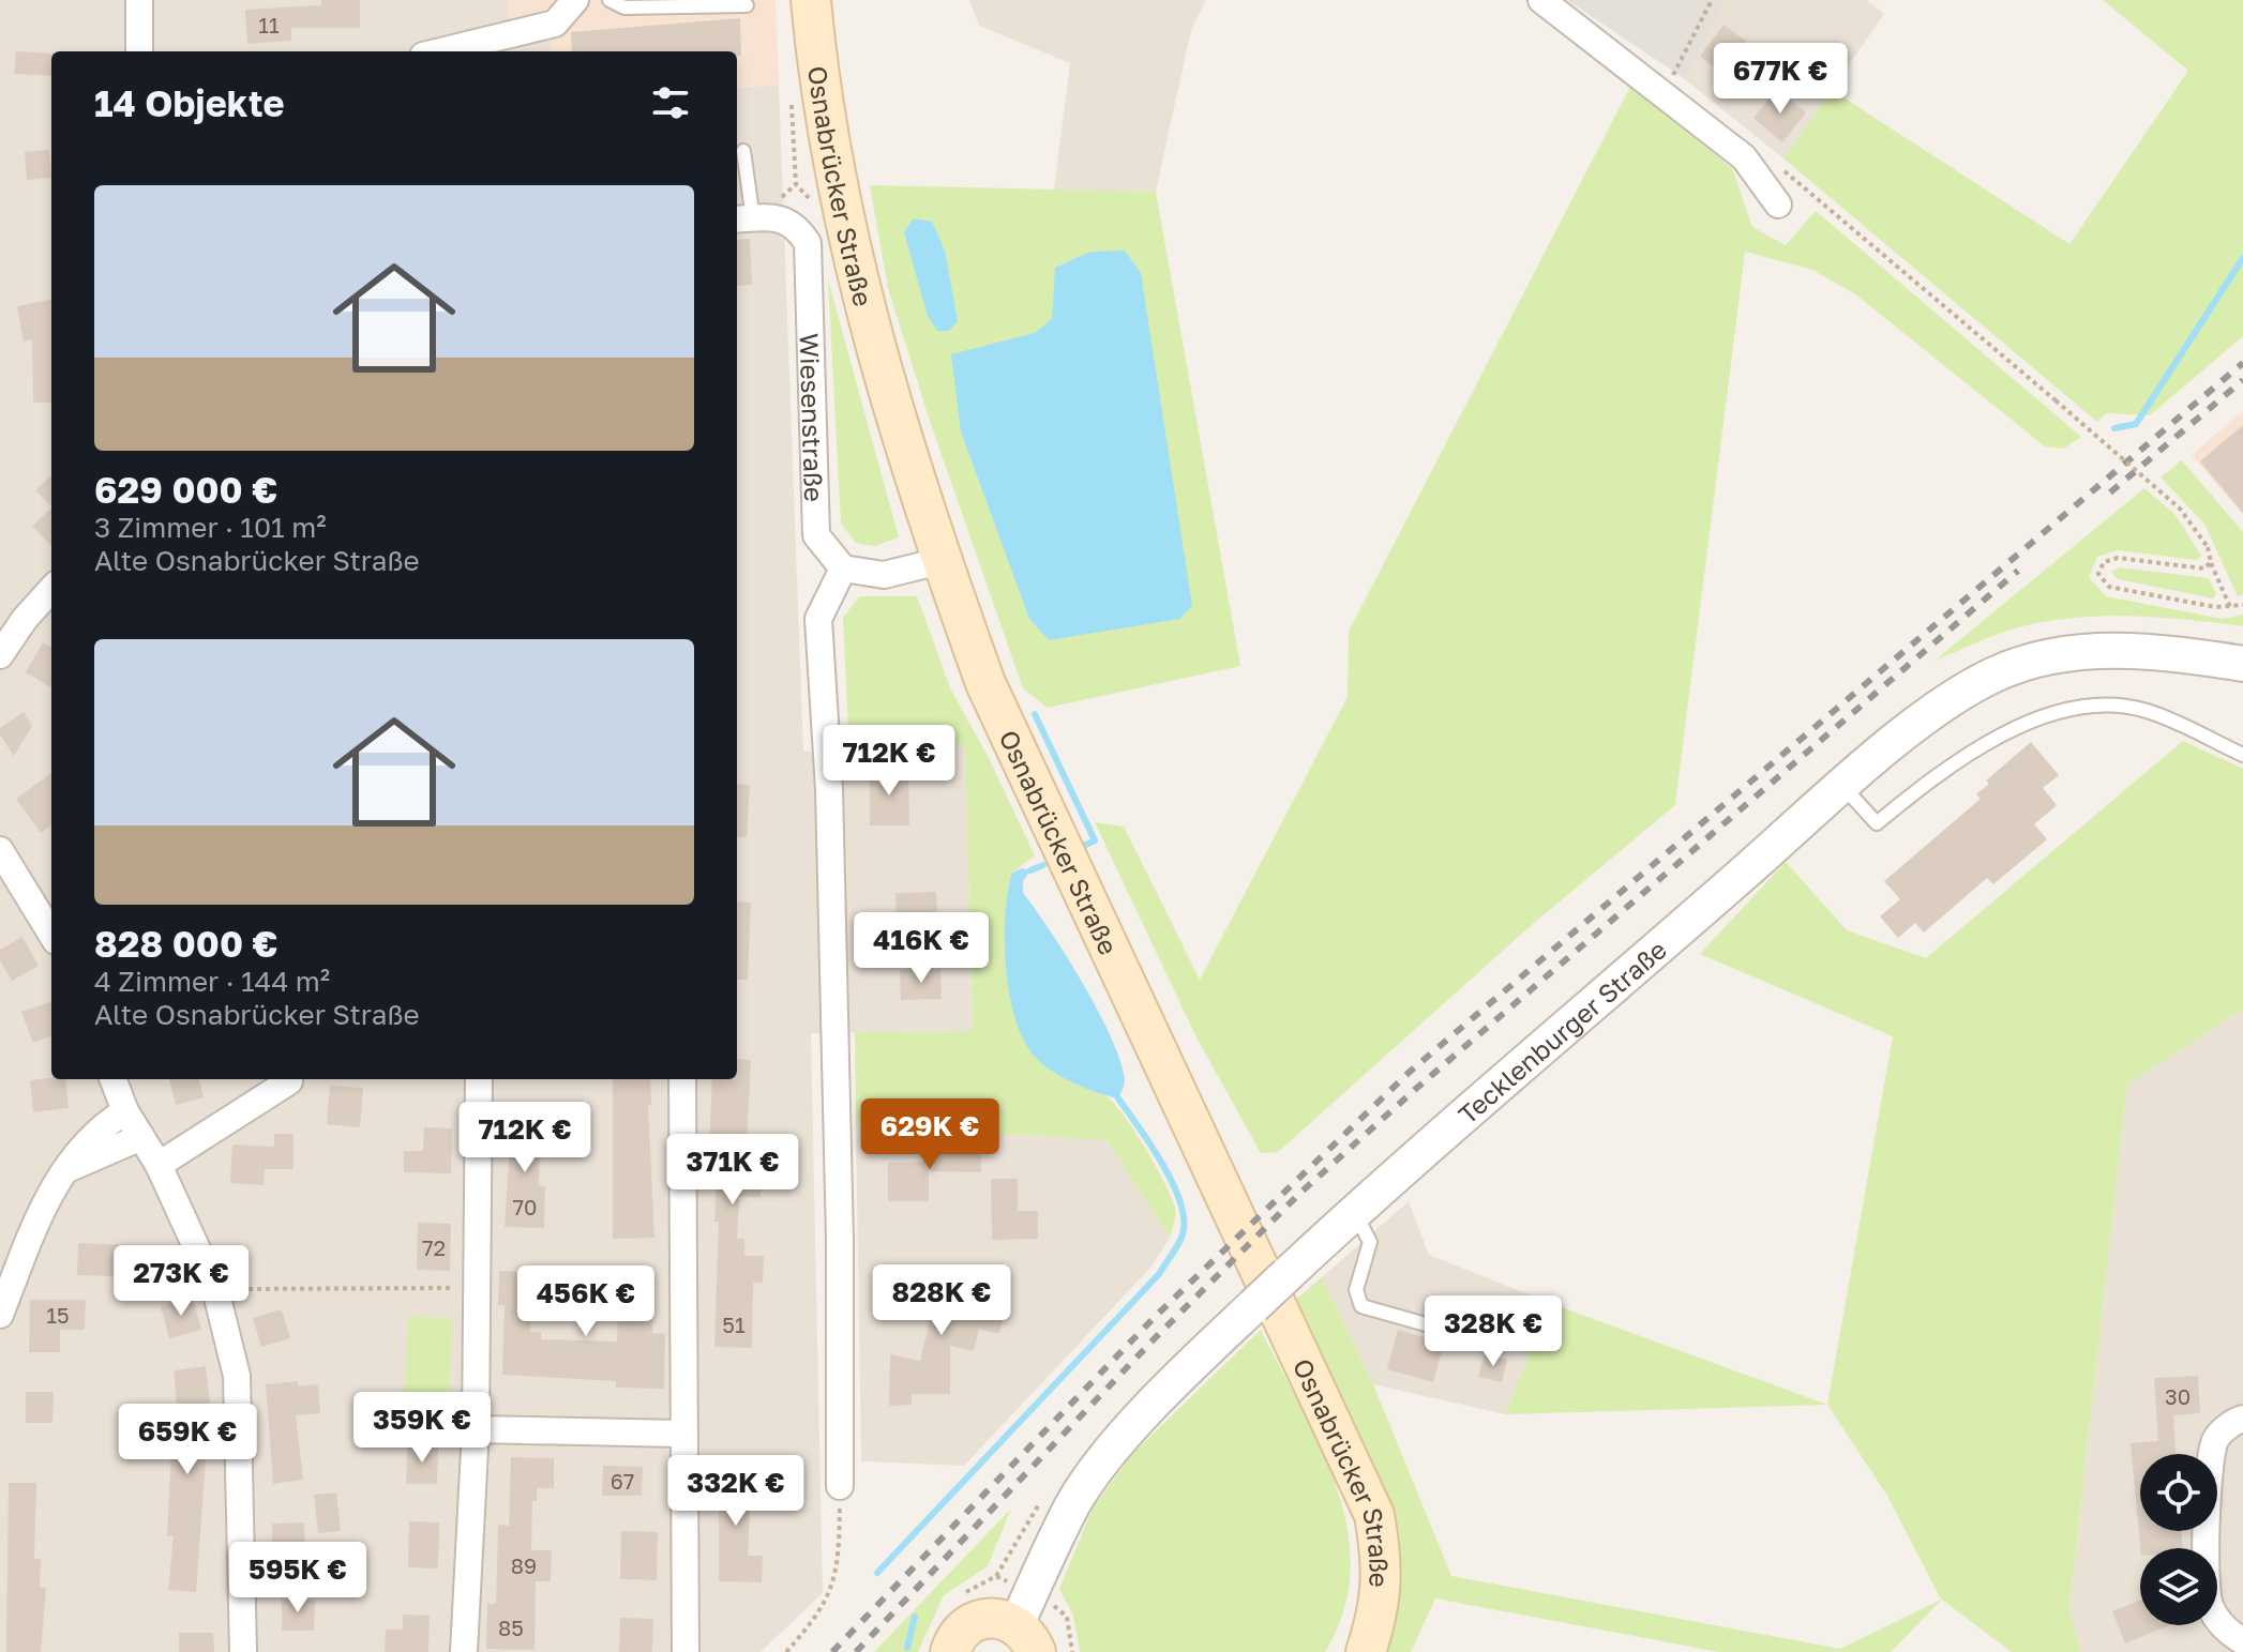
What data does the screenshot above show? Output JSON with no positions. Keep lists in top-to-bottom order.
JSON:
{
  "streets": {
    "main road": ["Osnabrücker Straße"],
    "street": ["Wiesenstraße", "Tecklenburger Straße"]
  },
  "house_numbers": [
    "11",
    "70",
    "72",
    "15",
    "51",
    "30",
    "67",
    "89",
    "85"
  ],
  "page": {
    "price": [
      "677K €",
      "712K €",
      "416K €",
      "629K €",
      "712K €",
      "371K €",
      "273K €",
      "828K €",
      "456K €",
      "328K €",
      "359K €",
      "659K €",
      "332K €",
      "595K €"
    ],
    "heading": "14 Objekte",
    "list": [
      {
        "name": "629 000 €",
        "note": "3 Zimmer · 101 m² · Alte Osnabrücker Straße"
      },
      {
        "name": "828 000 €",
        "note": "4 Zimmer · 144 m² · Alte Osnabrücker Straße"
      }
    ]
  }
}
